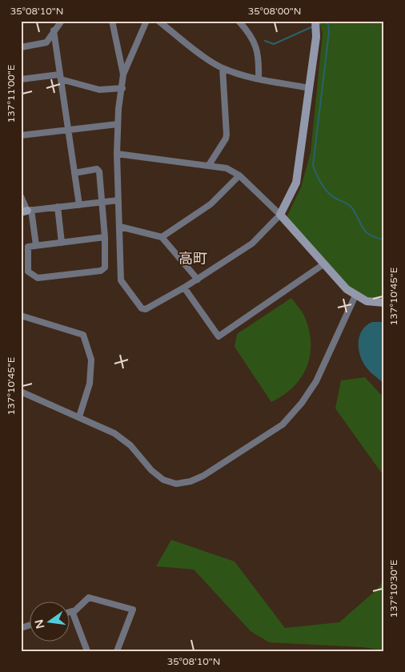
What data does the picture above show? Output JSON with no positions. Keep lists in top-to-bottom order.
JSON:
{
  "districts": ["高町"],
  "north": "left",
  "coordinates": [
    "35°08'10\"N",
    "35°08'00\"N",
    "137°11'00\"E",
    "137°10'45\"E",
    "137°10'30\"E"
  ]
}
